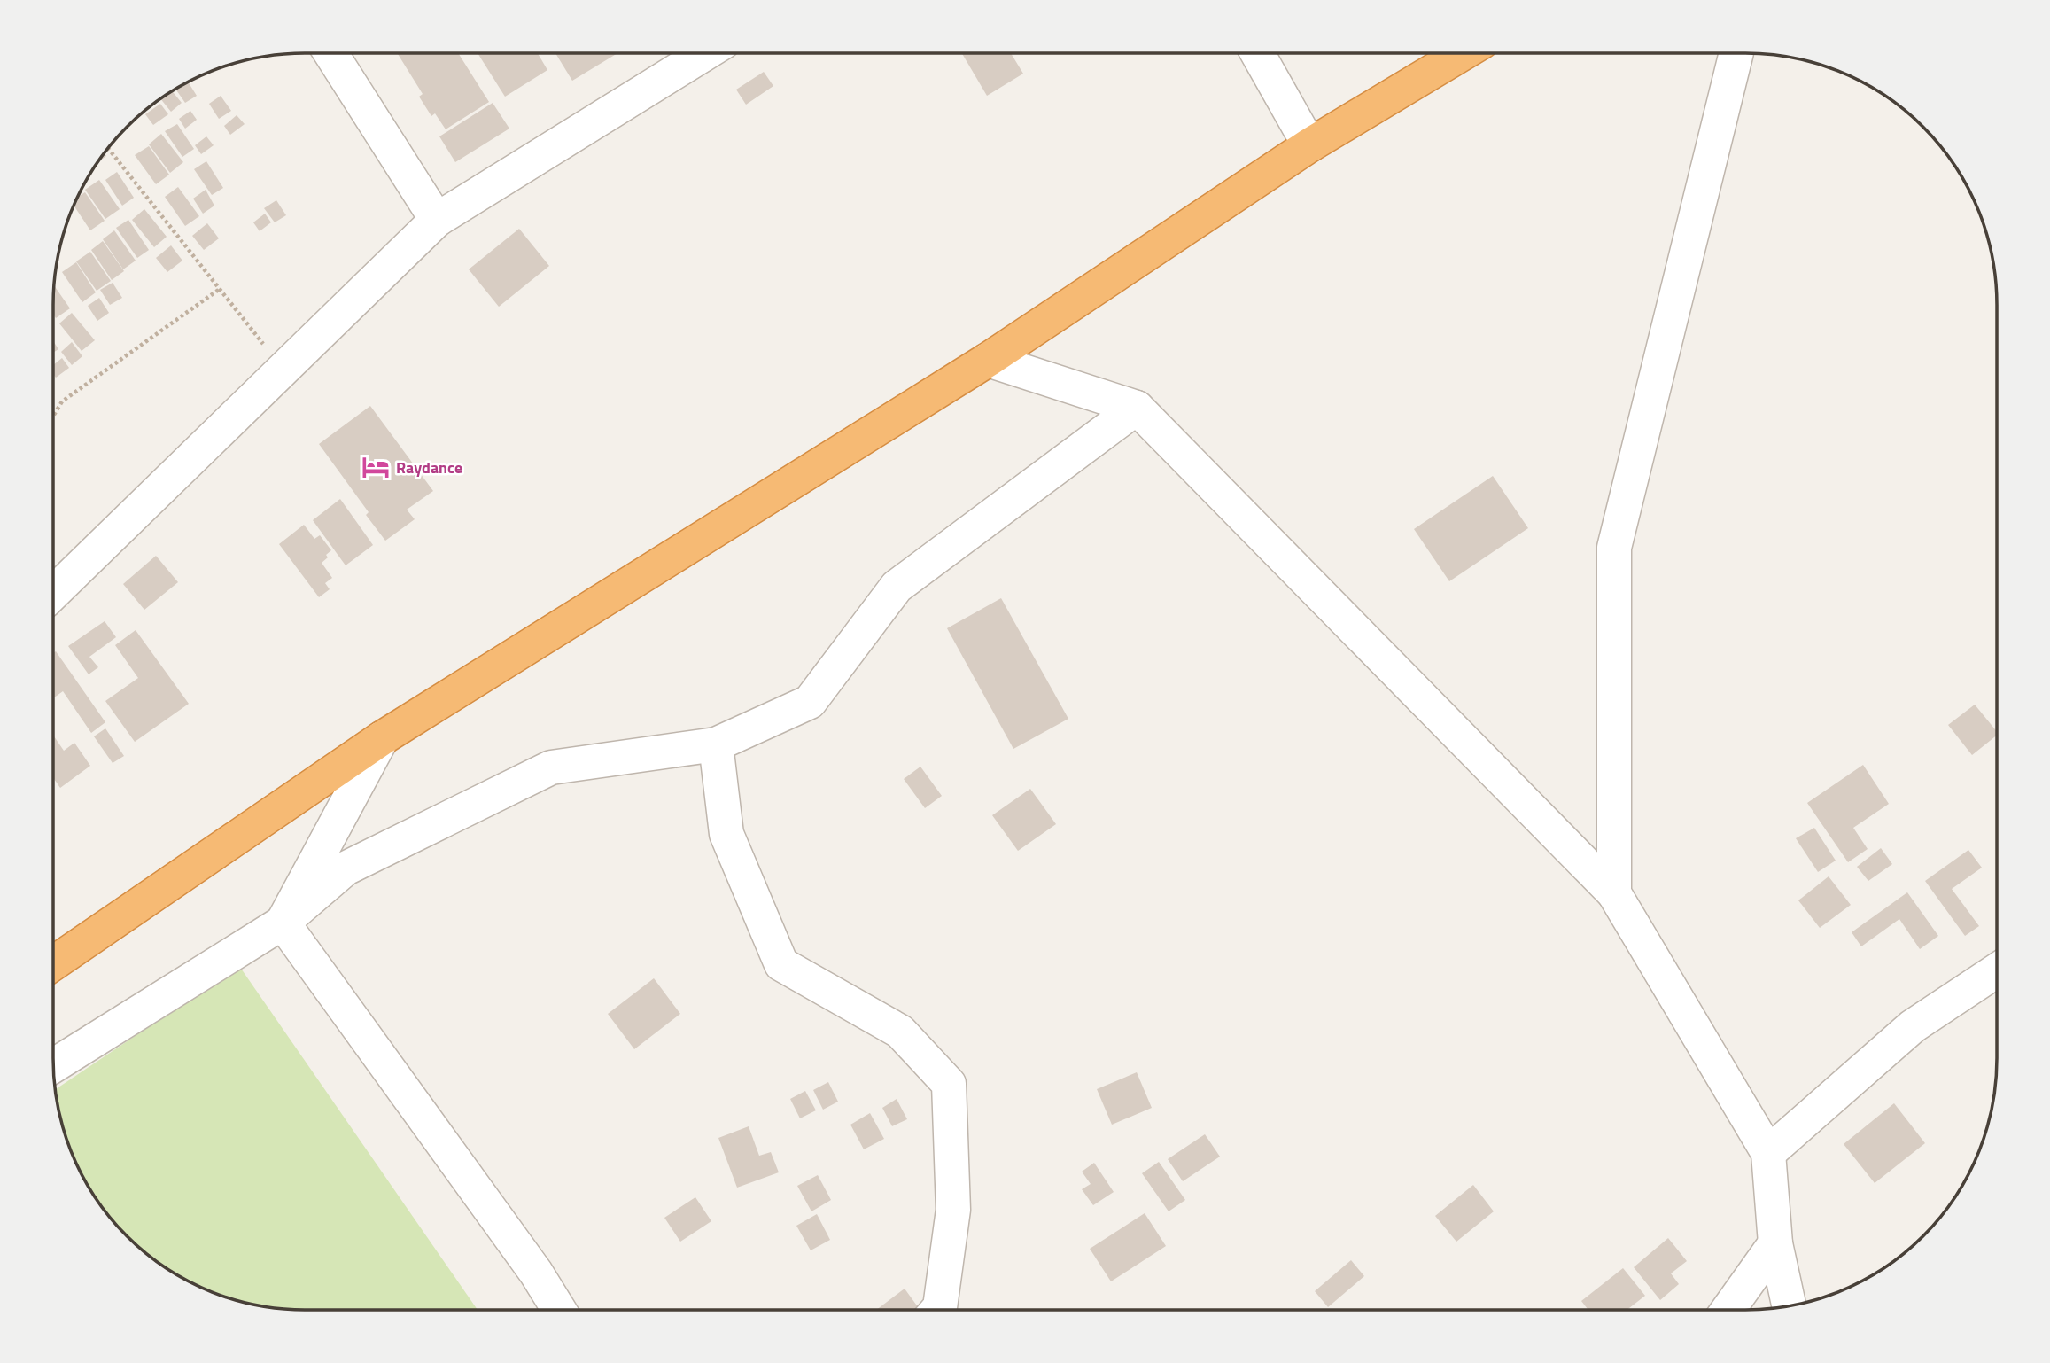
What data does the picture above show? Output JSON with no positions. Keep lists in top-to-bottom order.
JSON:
{
  "places": {
    "hotel": ["Raydance"]
  }
}
